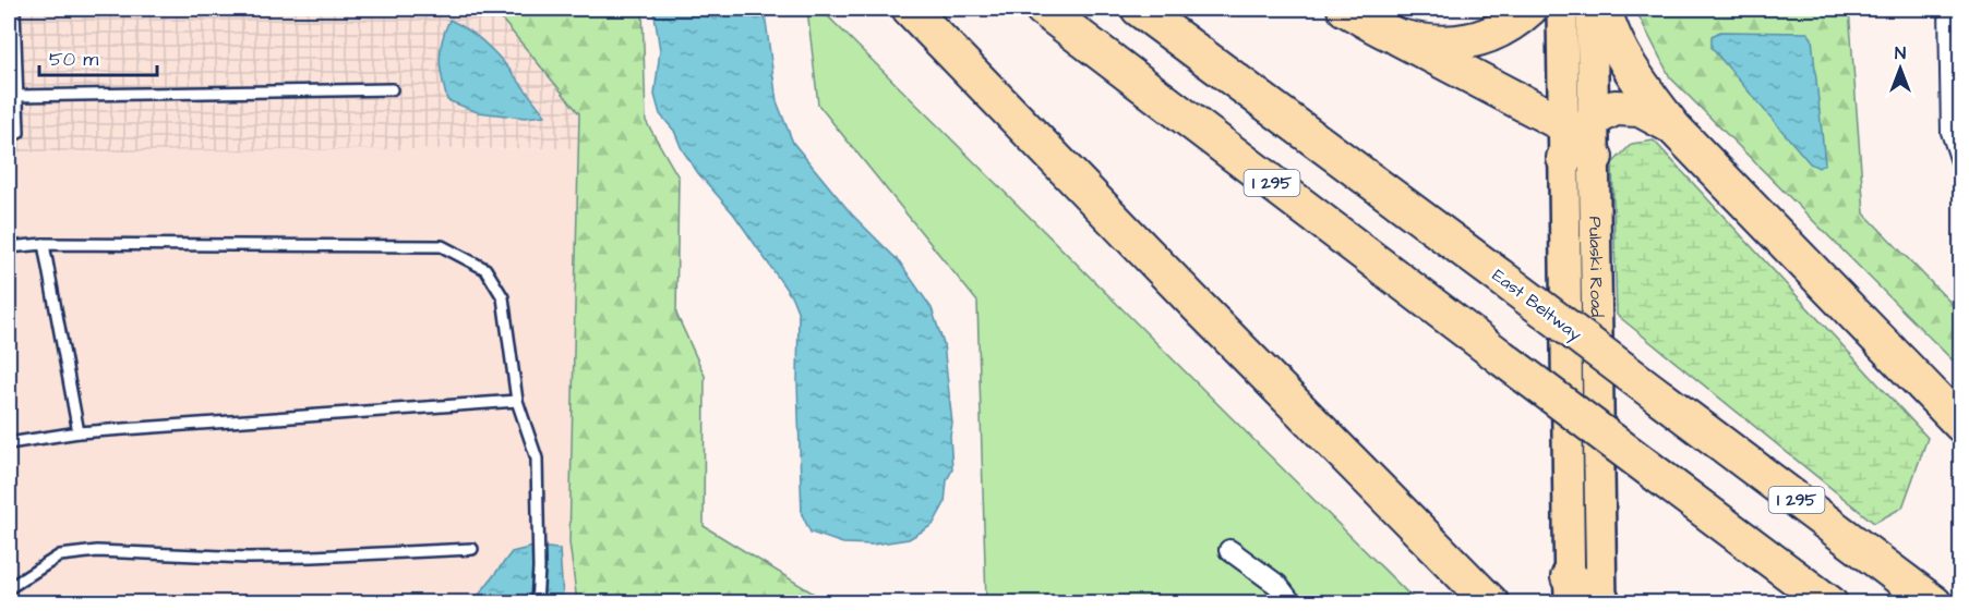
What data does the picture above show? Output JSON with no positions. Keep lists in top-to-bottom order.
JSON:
{
  "streets": {
    "highway": ["I 295", "East Beltway"],
    "main road": ["Pulaski Road"]
  },
  "scale_bar": "50 m",
  "north": "top"
}
